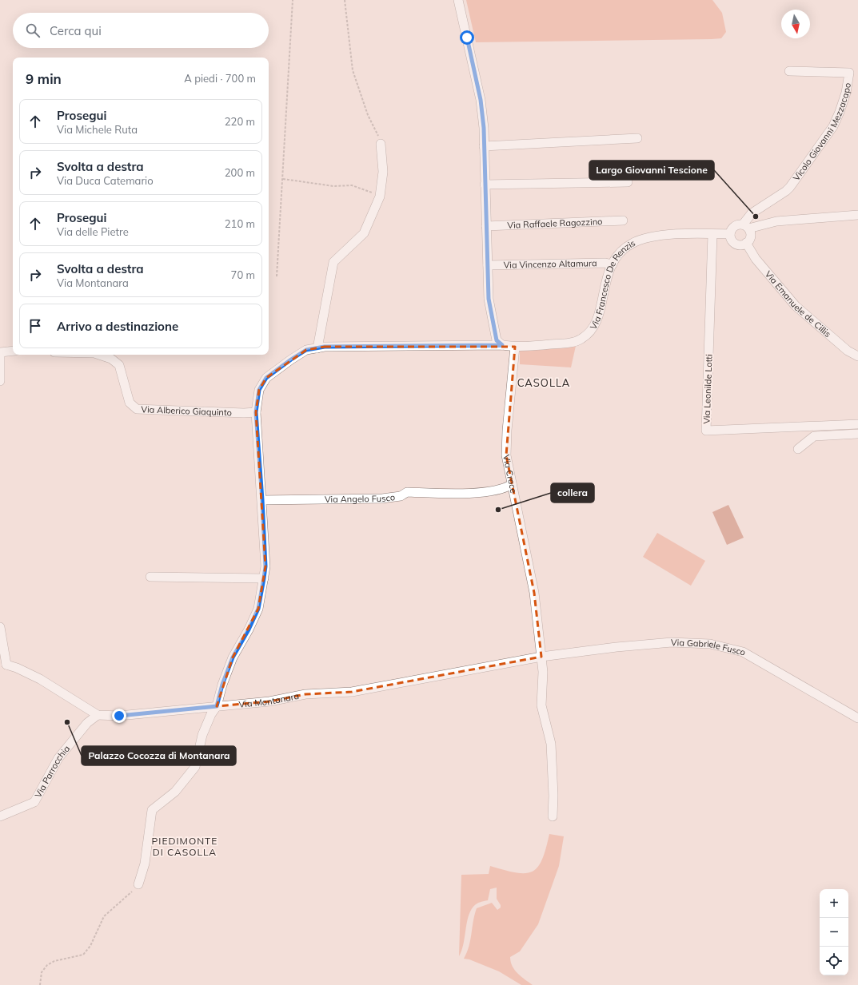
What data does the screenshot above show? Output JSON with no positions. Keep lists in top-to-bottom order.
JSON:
{
  "streets": {
    "street": [
      "Vicolo Giovanni Mezzacapo",
      "Via Raffaele Ragozzino",
      "Via Vincenzo Altamura",
      "Via Francesco De Renzis",
      "Via Emanuele de Cillis",
      "Via Leonilde Lotti",
      "Via Alberico Giaquinto",
      "Via Croce",
      "Via Angelo Fusco",
      "Via Gabriele Fusco",
      "Via Montanara",
      "Via Parrocchia"
    ]
  },
  "crossings": [
    ["Vicolo Giovanni Mezzacapo", "Via Francesco De Renzis"],
    ["Vicolo Giovanni Mezzacapo", "Via Emanuele de Cillis"],
    ["Via Vincenzo Altamura", "Via Francesco De Renzis"],
    ["Via Francesco De Renzis", "Via Emanuele de Cillis"],
    ["Via Francesco De Renzis", "Via Leonilde Lotti"],
    ["Via Francesco De Renzis", "Via Alberico Giaquinto"],
    ["Via Francesco De Renzis", "Via Croce"],
    ["Via Francesco De Renzis", "Via Angelo Fusco"],
    ["Via Francesco De Renzis", "Via Montanara"],
    ["Via Croce", "Via Angelo Fusco"],
    ["Via Croce", "Via Gabriele Fusco"],
    ["Via Croce", "Via Montanara"],
    ["Via Gabriele Fusco", "Via Montanara"],
    ["Via Montanara", "Via Parrocchia"]
  ],
  "districts": ["CASOLLA", "PIEDIMONTE DI CASOLLA"],
  "places": ["Largo Giovanni Tescione", "collera", "Palazzo Cocozza di Montanara"],
  "north": "bottom",
  "page": {
    "search": "Cerca qui",
    "heading": ["9 min", "A piedi · 700 m"],
    "list": [
      ["Prosegui", "Via Michele Ruta", "220 m"],
      ["Svolta a destra", "Via Duca Catemario", "200 m"],
      ["Prosegui", "Via delle Pietre", "210 m"],
      ["Svolta a destra", "Via Montanara", "70 m"],
      "Arrivo a destinazione"
    ],
    "map_buttons": ["+", "−"]
  }
}
